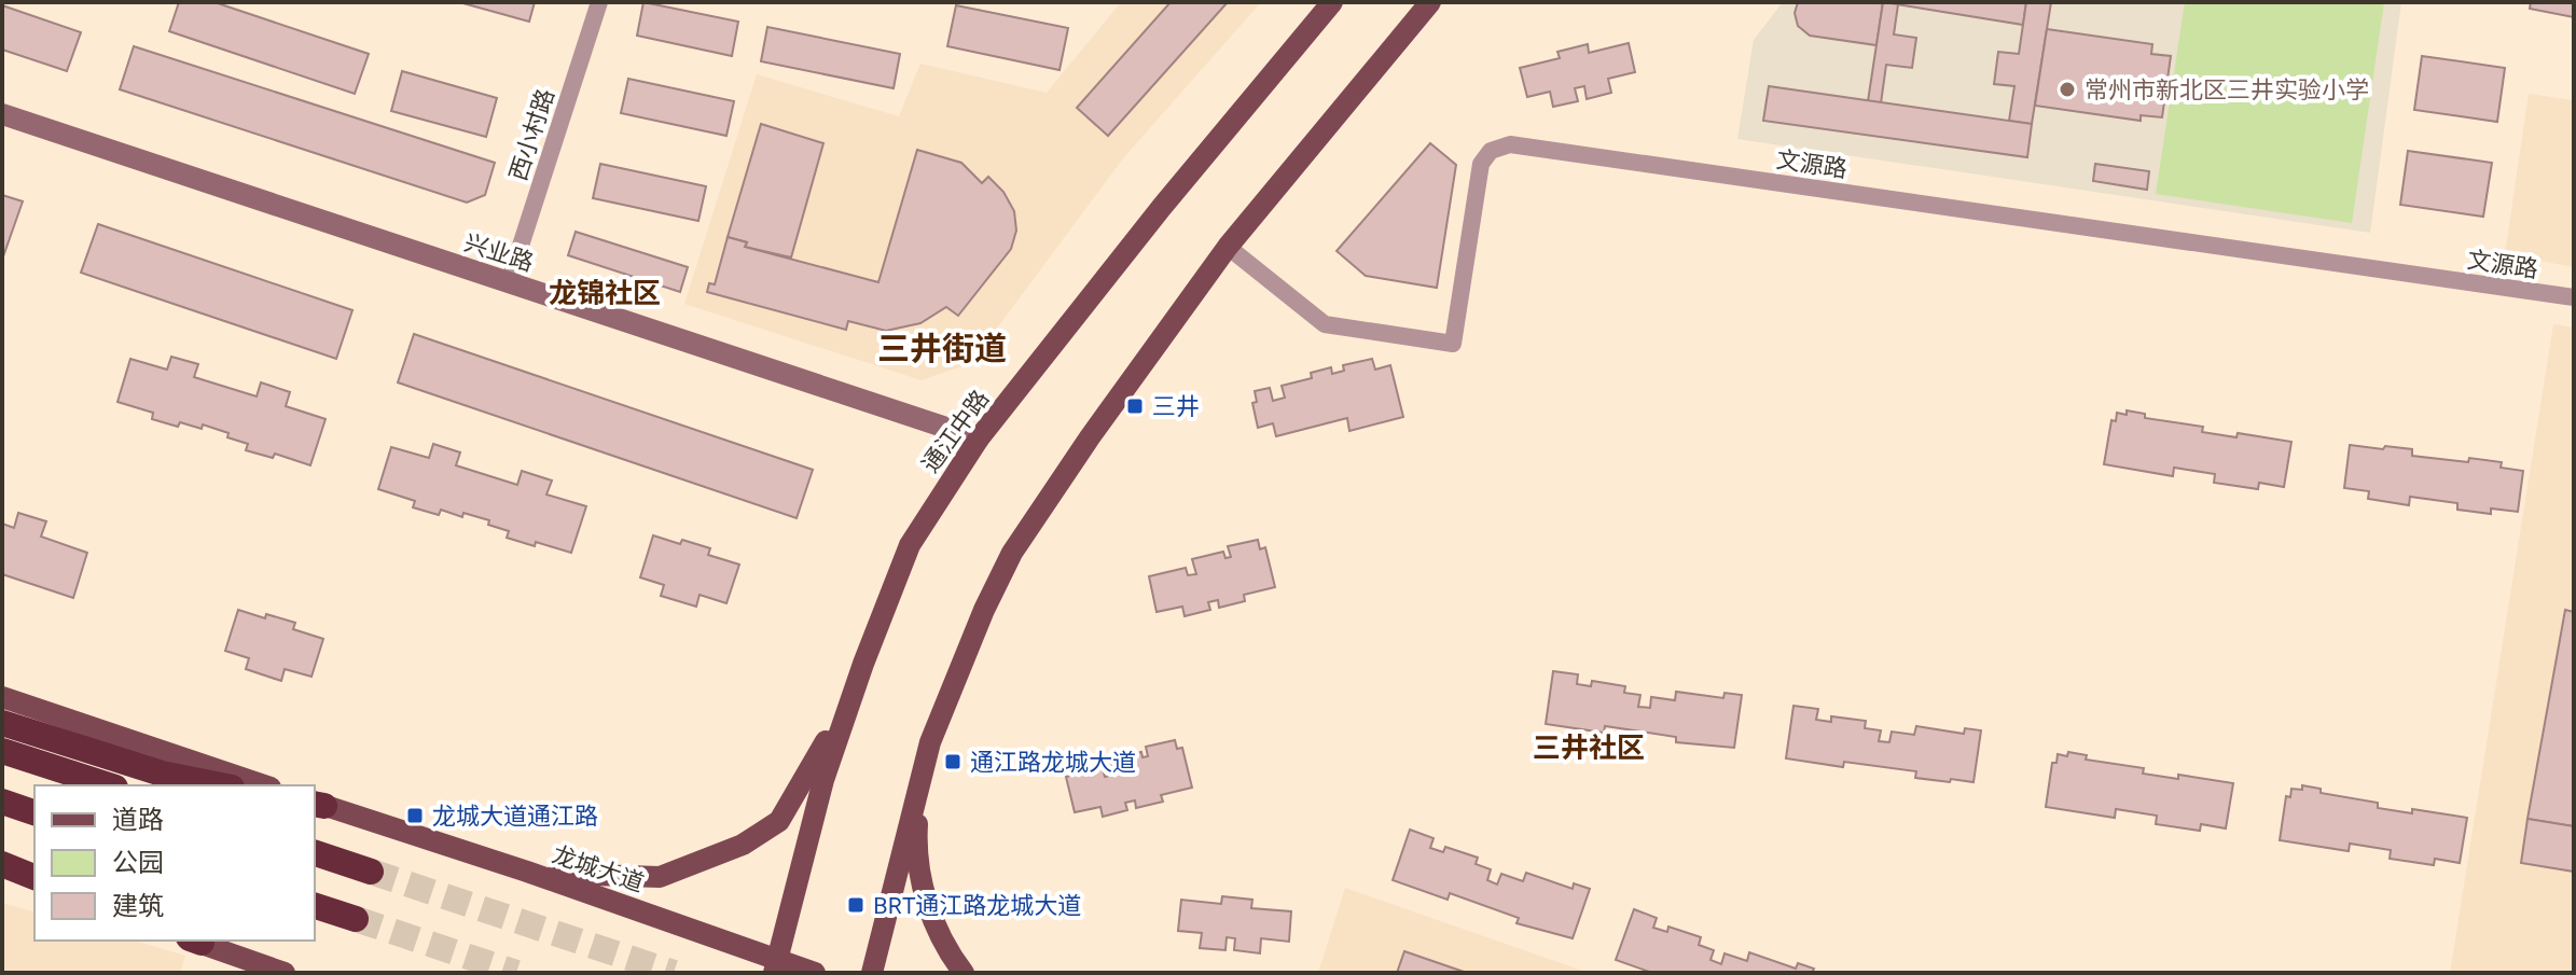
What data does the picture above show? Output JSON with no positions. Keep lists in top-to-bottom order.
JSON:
{
  "streets": {
    "main road": ["通江中路", "龙城大道"],
    "street": ["西小村路", "文源路", "兴业路"]
  },
  "crossings": [
    ["西小村路", "兴业路"],
    ["兴业路", "通江中路"],
    ["通江中路", "龙城大道"]
  ],
  "districts": ["龙锦社区", "三井街道", "三井社区"],
  "places": {
    "other": ["常州市新北区三井实验小学"],
    "transit": [
      "三井",
      "通江路龙城大道",
      "龙城大道通江路",
      "BRT通江路龙城大道"
    ]
  },
  "legend": ["道路", "公园", "建筑"]
}
